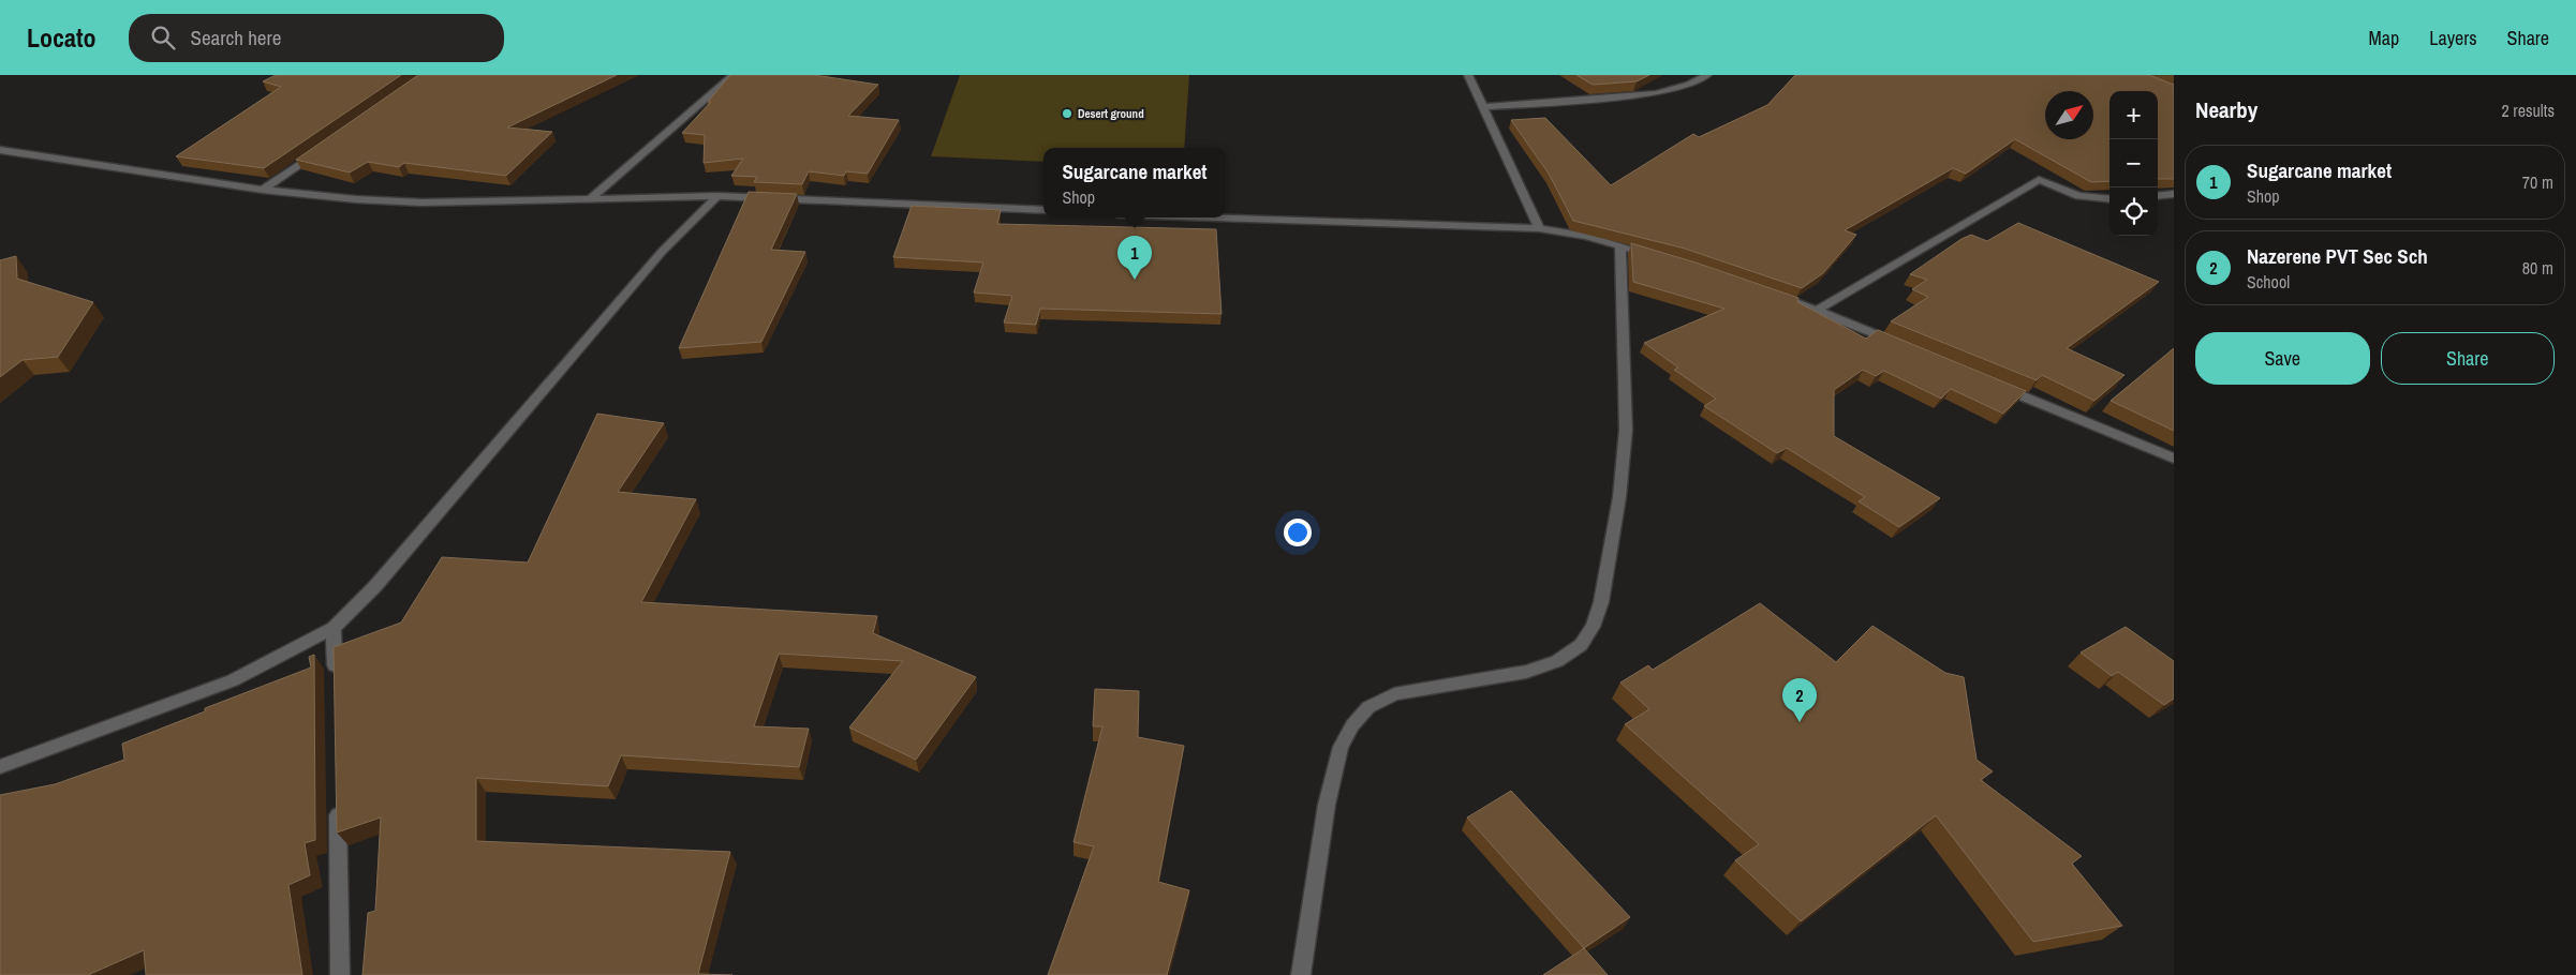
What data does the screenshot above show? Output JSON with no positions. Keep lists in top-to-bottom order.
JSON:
{
  "places": ["Desert ground"],
  "north": "top right",
  "page": {
    "header": "Locato",
    "search": "Search here",
    "nav": ["Map", "Layers", "Share"],
    "heading": ["Nearby", "2 results"],
    "map_buttons": ["+", "−"],
    "list": [
      {
        "mark": "1",
        "name": "Sugarcane market",
        "note": "Shop",
        "value": "70 m"
      },
      {
        "mark": "2",
        "name": "Nazerene PVT Sec Sch",
        "note": "School",
        "value": "80 m"
      }
    ],
    "popup": ["Sugarcane market", "Shop"],
    "pins": ["1", "2"],
    "buttons": ["Save", "Share"]
  }
}
